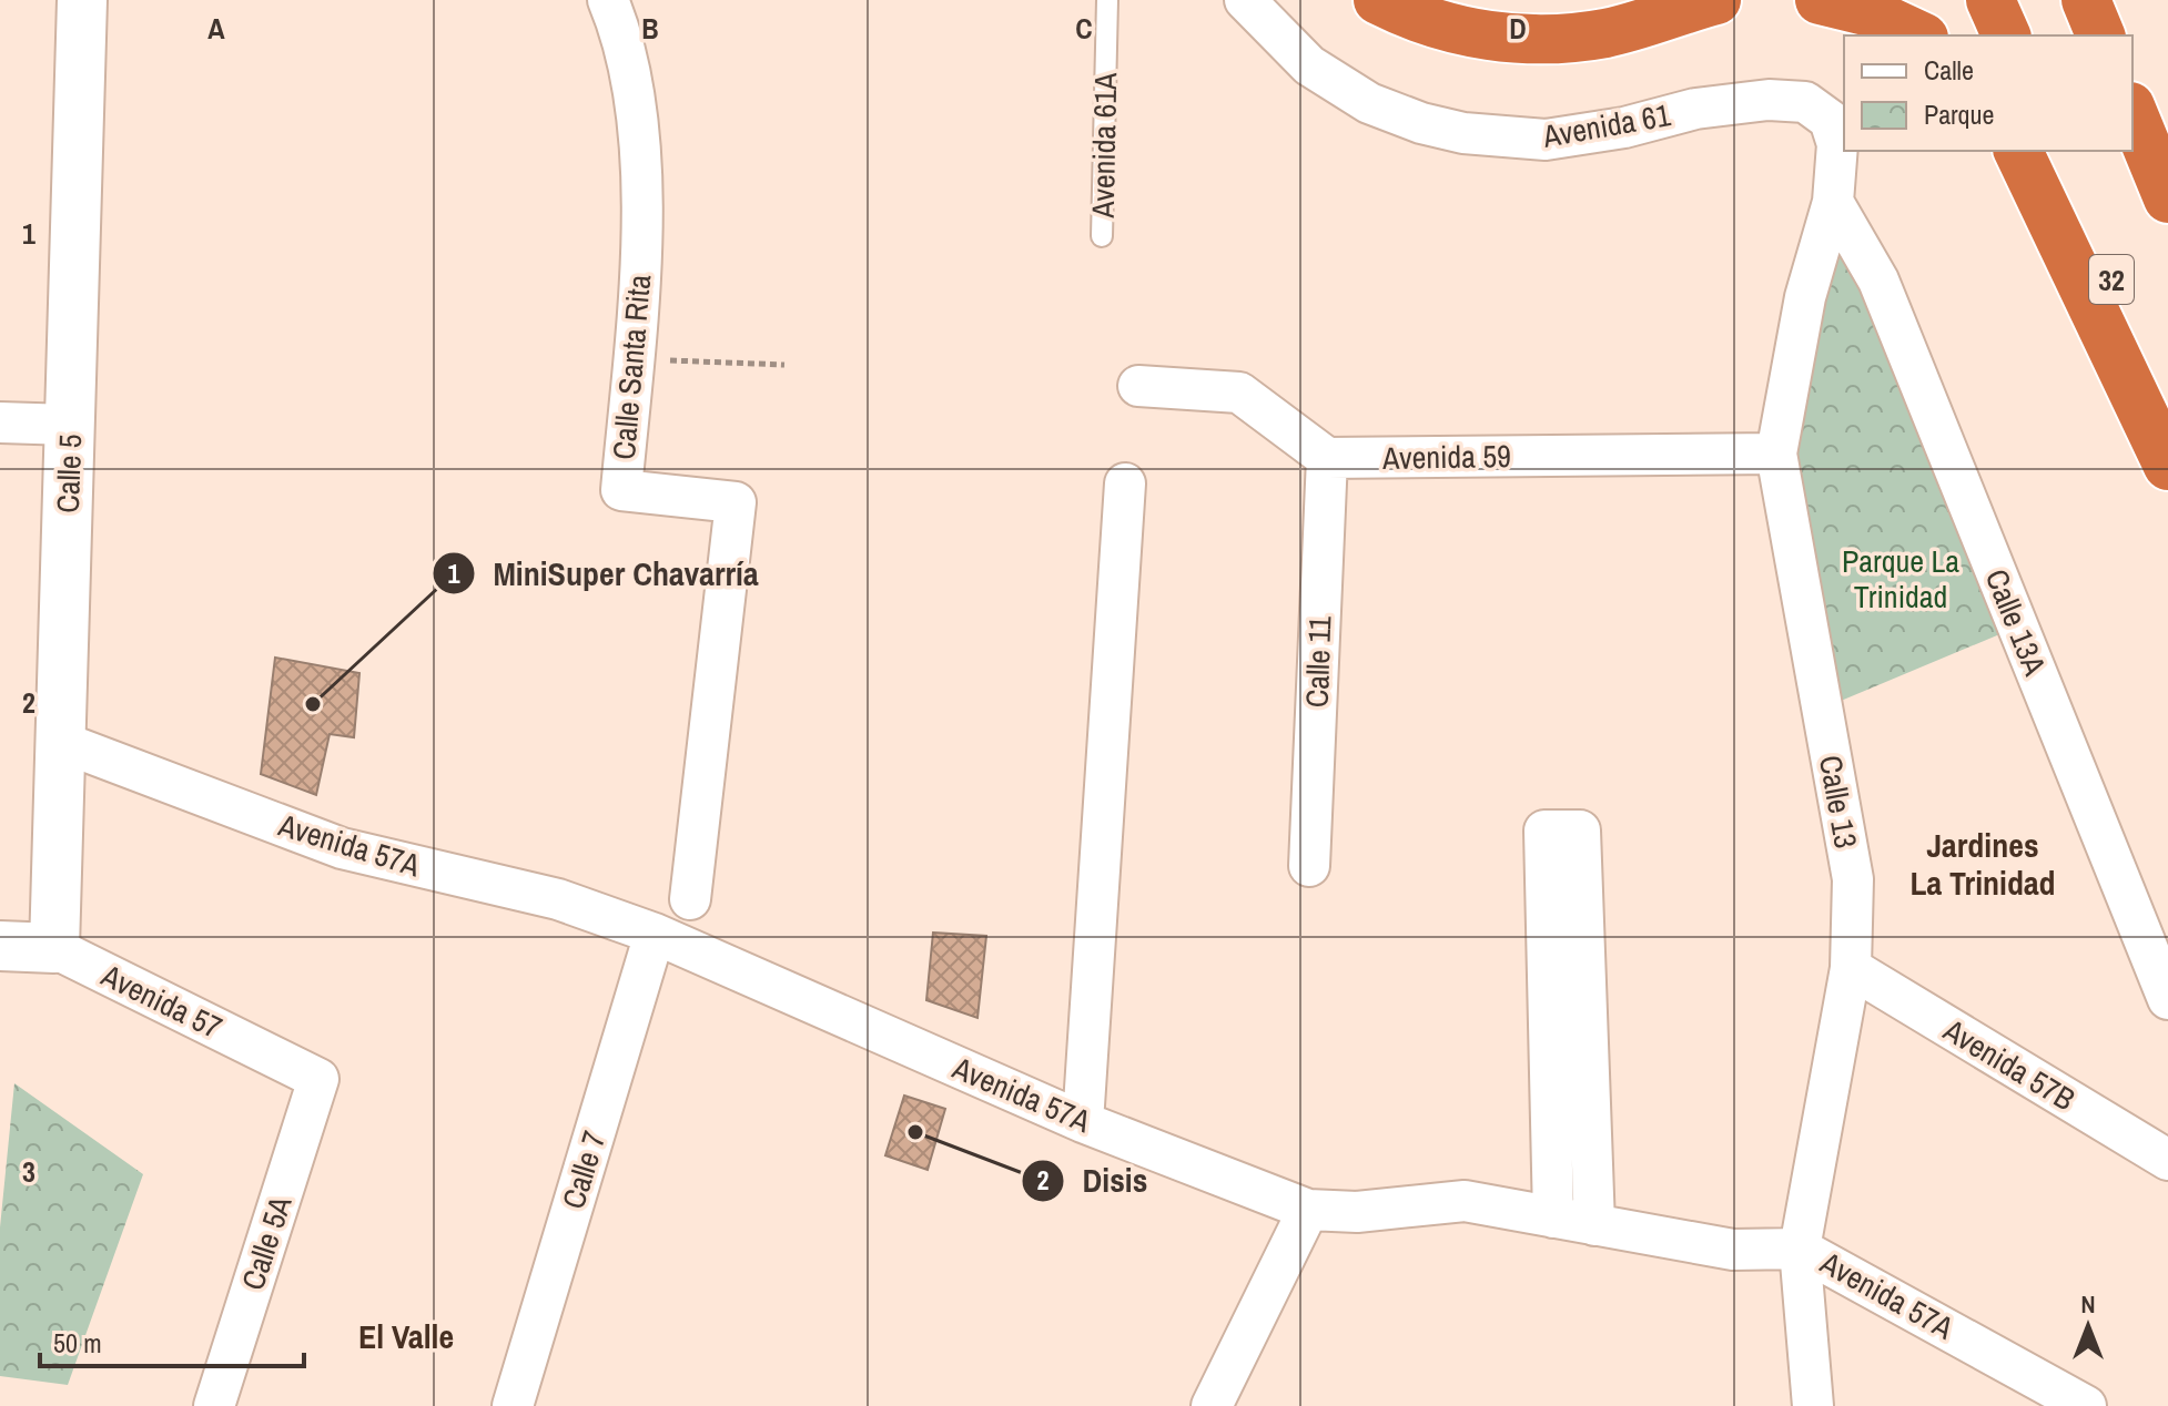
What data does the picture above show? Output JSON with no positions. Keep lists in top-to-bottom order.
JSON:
{
  "streets": {
    "highway": ["32"],
    "street": [
      "Avenida 61",
      "Calle Santa Rita",
      "Avenida 59",
      "Calle 5",
      "Calle 13A",
      "Calle 11",
      "Calle 13",
      "Avenida 57A",
      "Avenida 57",
      "Avenida 57B",
      "Calle 7",
      "Calle 5A"
    ],
    "lane": ["Avenida 61A"]
  },
  "crossings": [
    ["Avenida 61", "Calle 13A"],
    ["Avenida 61", "Calle 13"],
    ["Avenida 59", "Calle 11"],
    ["Avenida 59", "Calle 13"],
    ["Calle 5", "Avenida 57A"],
    ["Calle 5", "Avenida 57"],
    ["Calle 13A", "Calle 13"],
    ["Calle 13", "Avenida 57A"],
    ["Calle 13", "Avenida 57B"],
    ["Avenida 57A", "Calle 7"],
    ["Avenida 57", "Calle 5A"]
  ],
  "districts": ["Jardines La Trinidad", "El Valle"],
  "parks": ["Parque La Trinidad"],
  "places": ["MiniSuper Chavarría", "Disis"],
  "legend": ["Calle", "Parque"],
  "scale_bar": "50 m",
  "north": "top",
  "grid": {
    "columns": [
      "A",
      "B",
      "C",
      "D"
    ],
    "rows": ["1", "2", "3"]
  }
}
